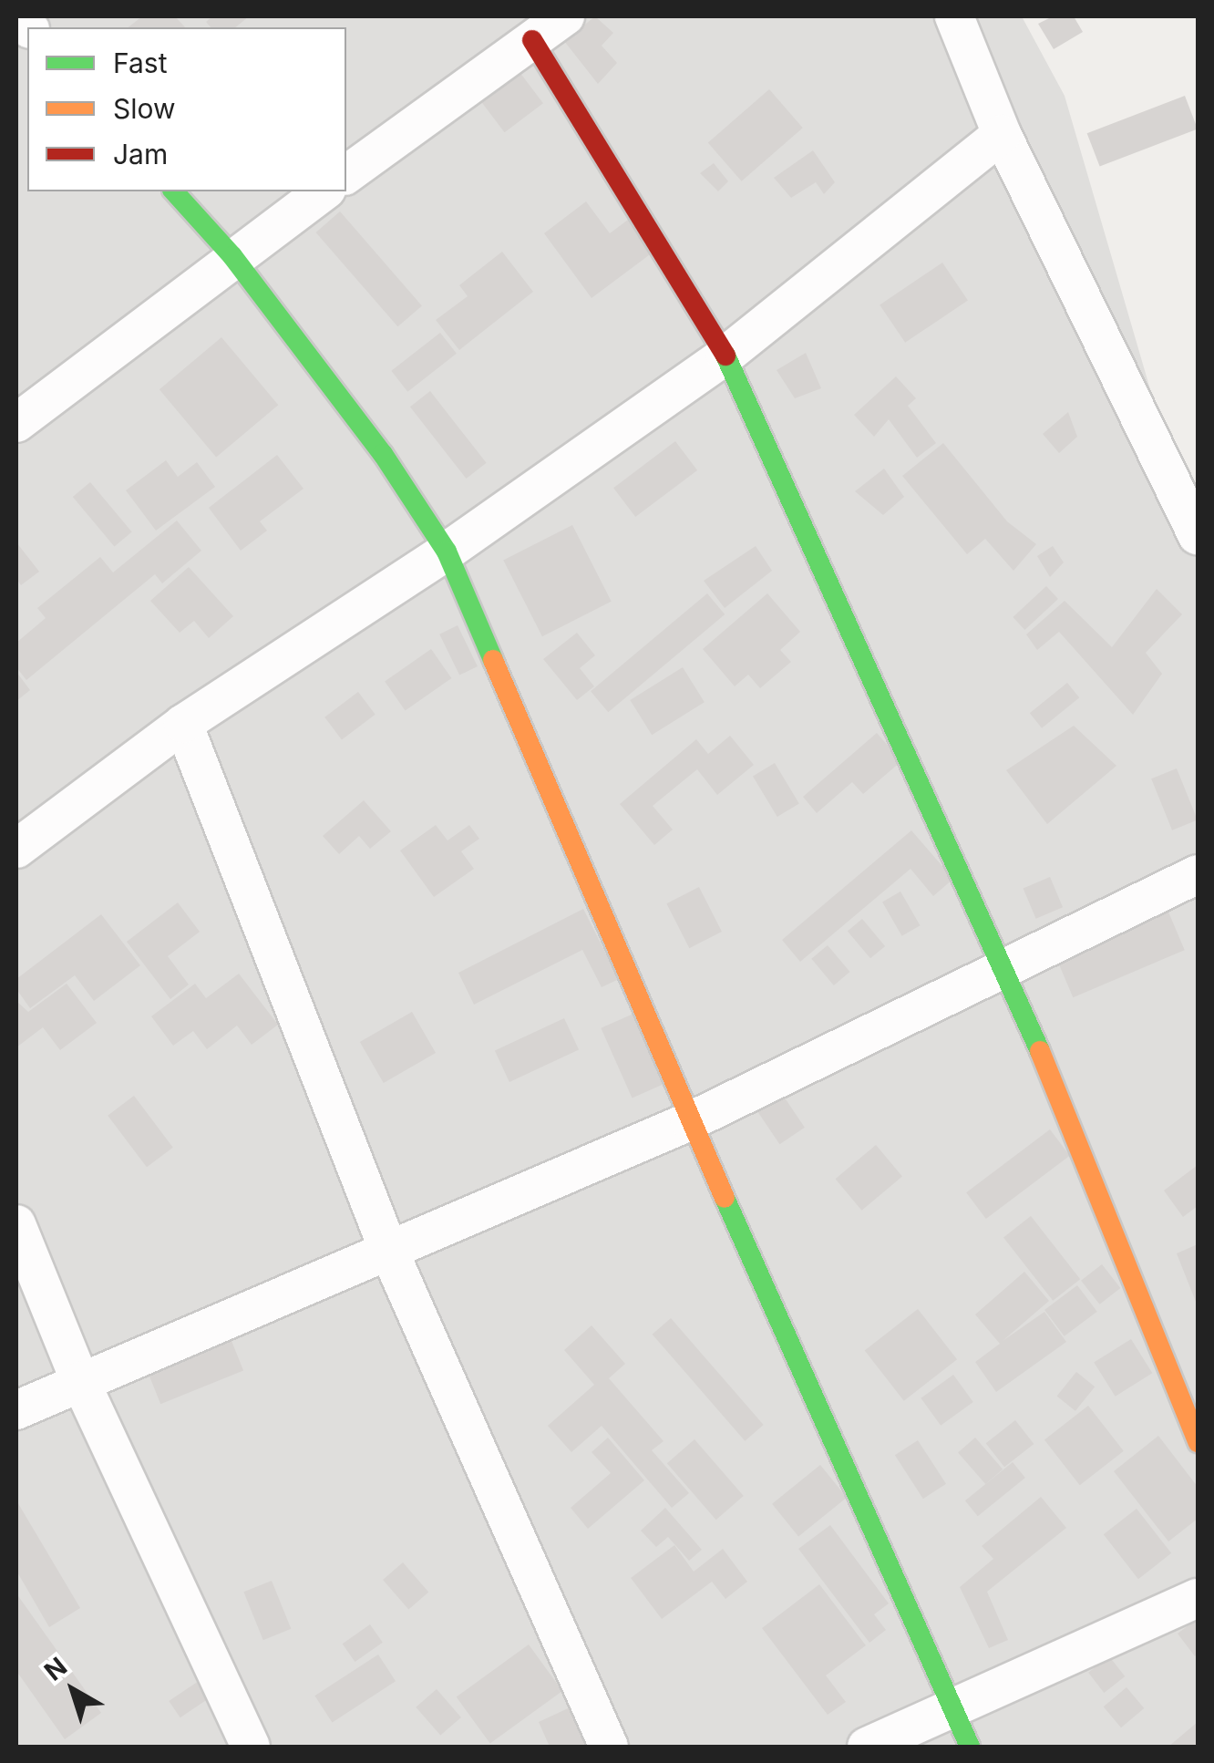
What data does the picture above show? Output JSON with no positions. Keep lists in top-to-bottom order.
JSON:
{
  "legend": ["Fast", "Slow", "Jam"],
  "north": "top left"
}
